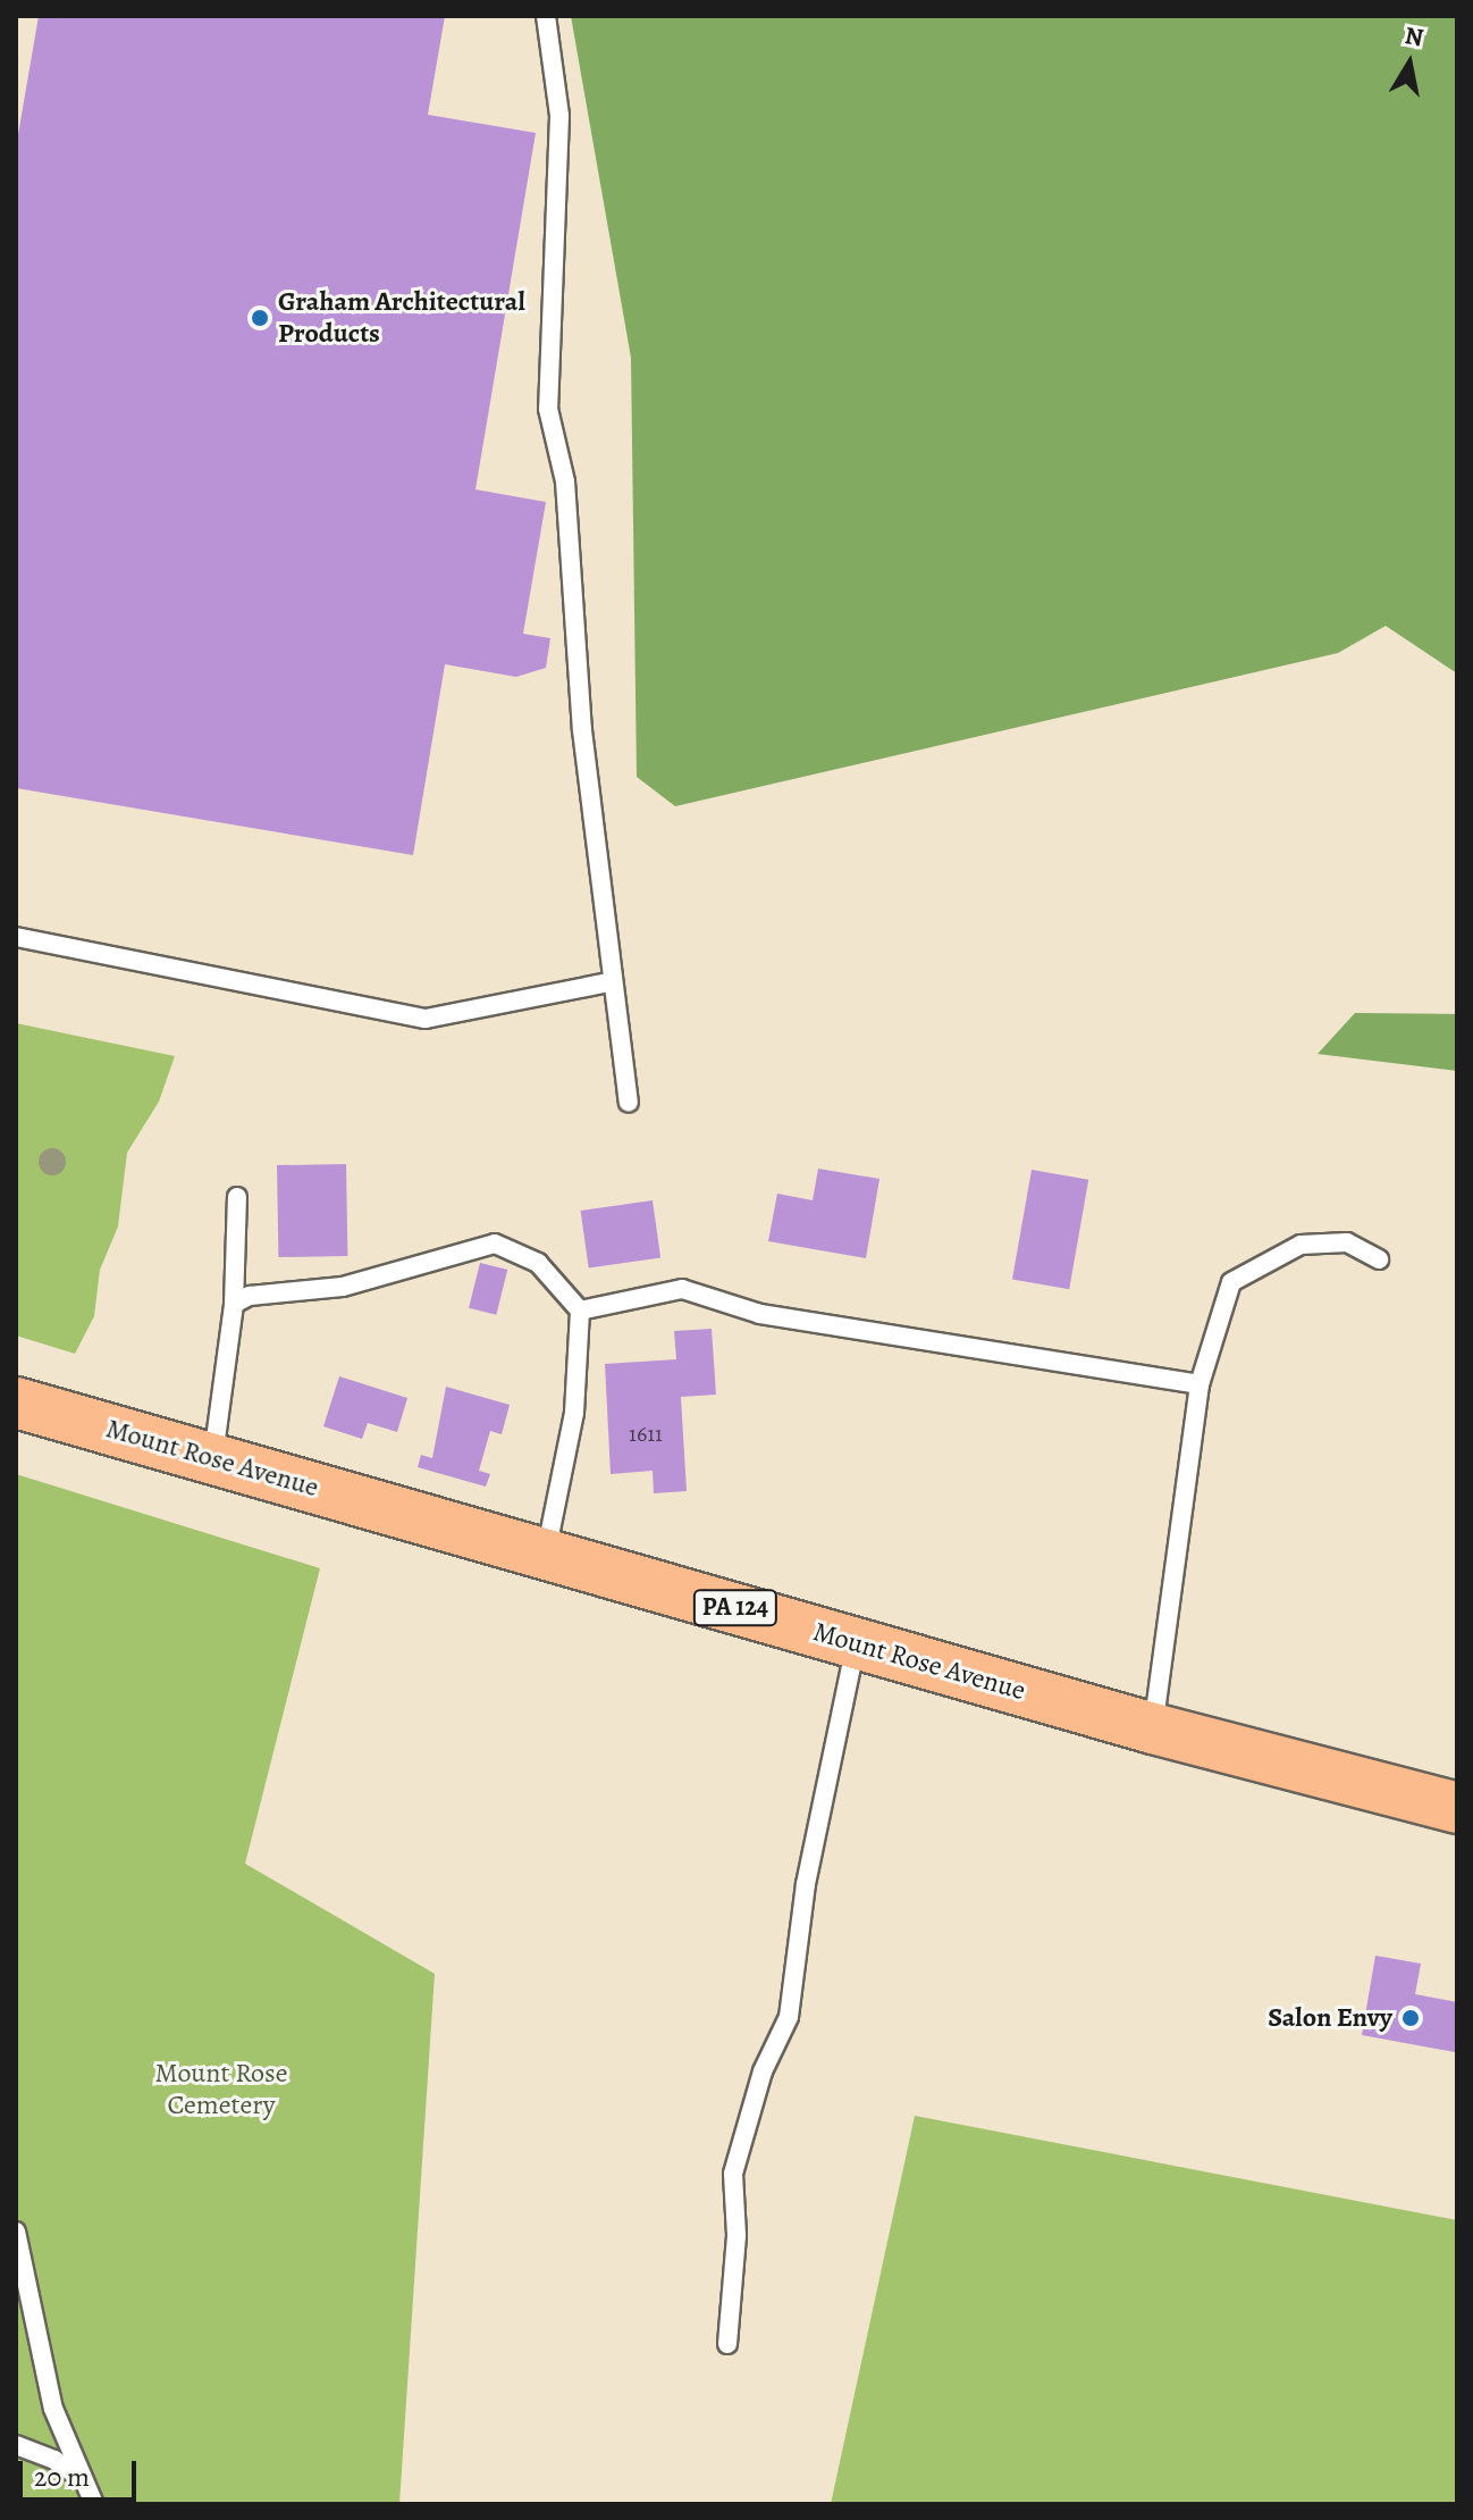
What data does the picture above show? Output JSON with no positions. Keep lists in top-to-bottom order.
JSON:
{
  "streets": {
    "main road": ["Mount Rose Avenue", "PA 124"]
  },
  "parks": ["Mount Rose Cemetery"],
  "places": ["Graham Architectural Products", "Salon Envy"],
  "house_numbers": ["1611"],
  "scale_bar": "20 m",
  "north": "top"
}
